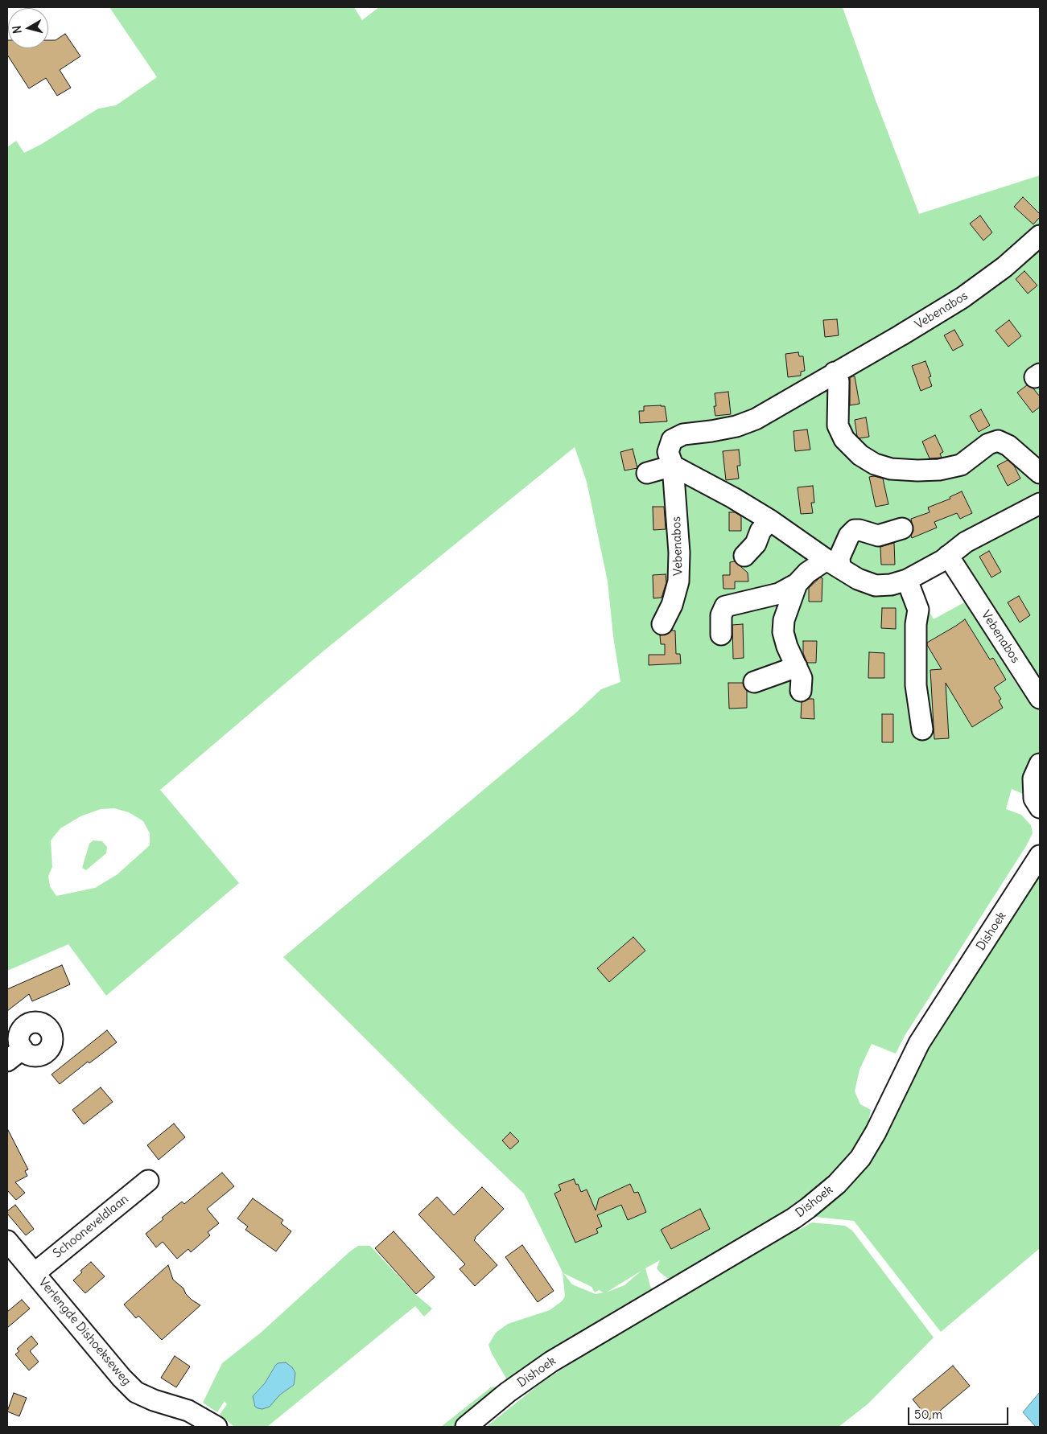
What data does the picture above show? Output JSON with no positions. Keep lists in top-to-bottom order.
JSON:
{
  "streets": {
    "street": [
      "Vebenabos",
      "Dishoek",
      "Schooneveldlaan",
      "Verlengde Dishoekseweg"
    ]
  },
  "crossings": [
    ["Schooneveldlaan", "Verlengde Dishoekseweg"]
  ],
  "scale_bar": "50 m",
  "north": "left"
}
